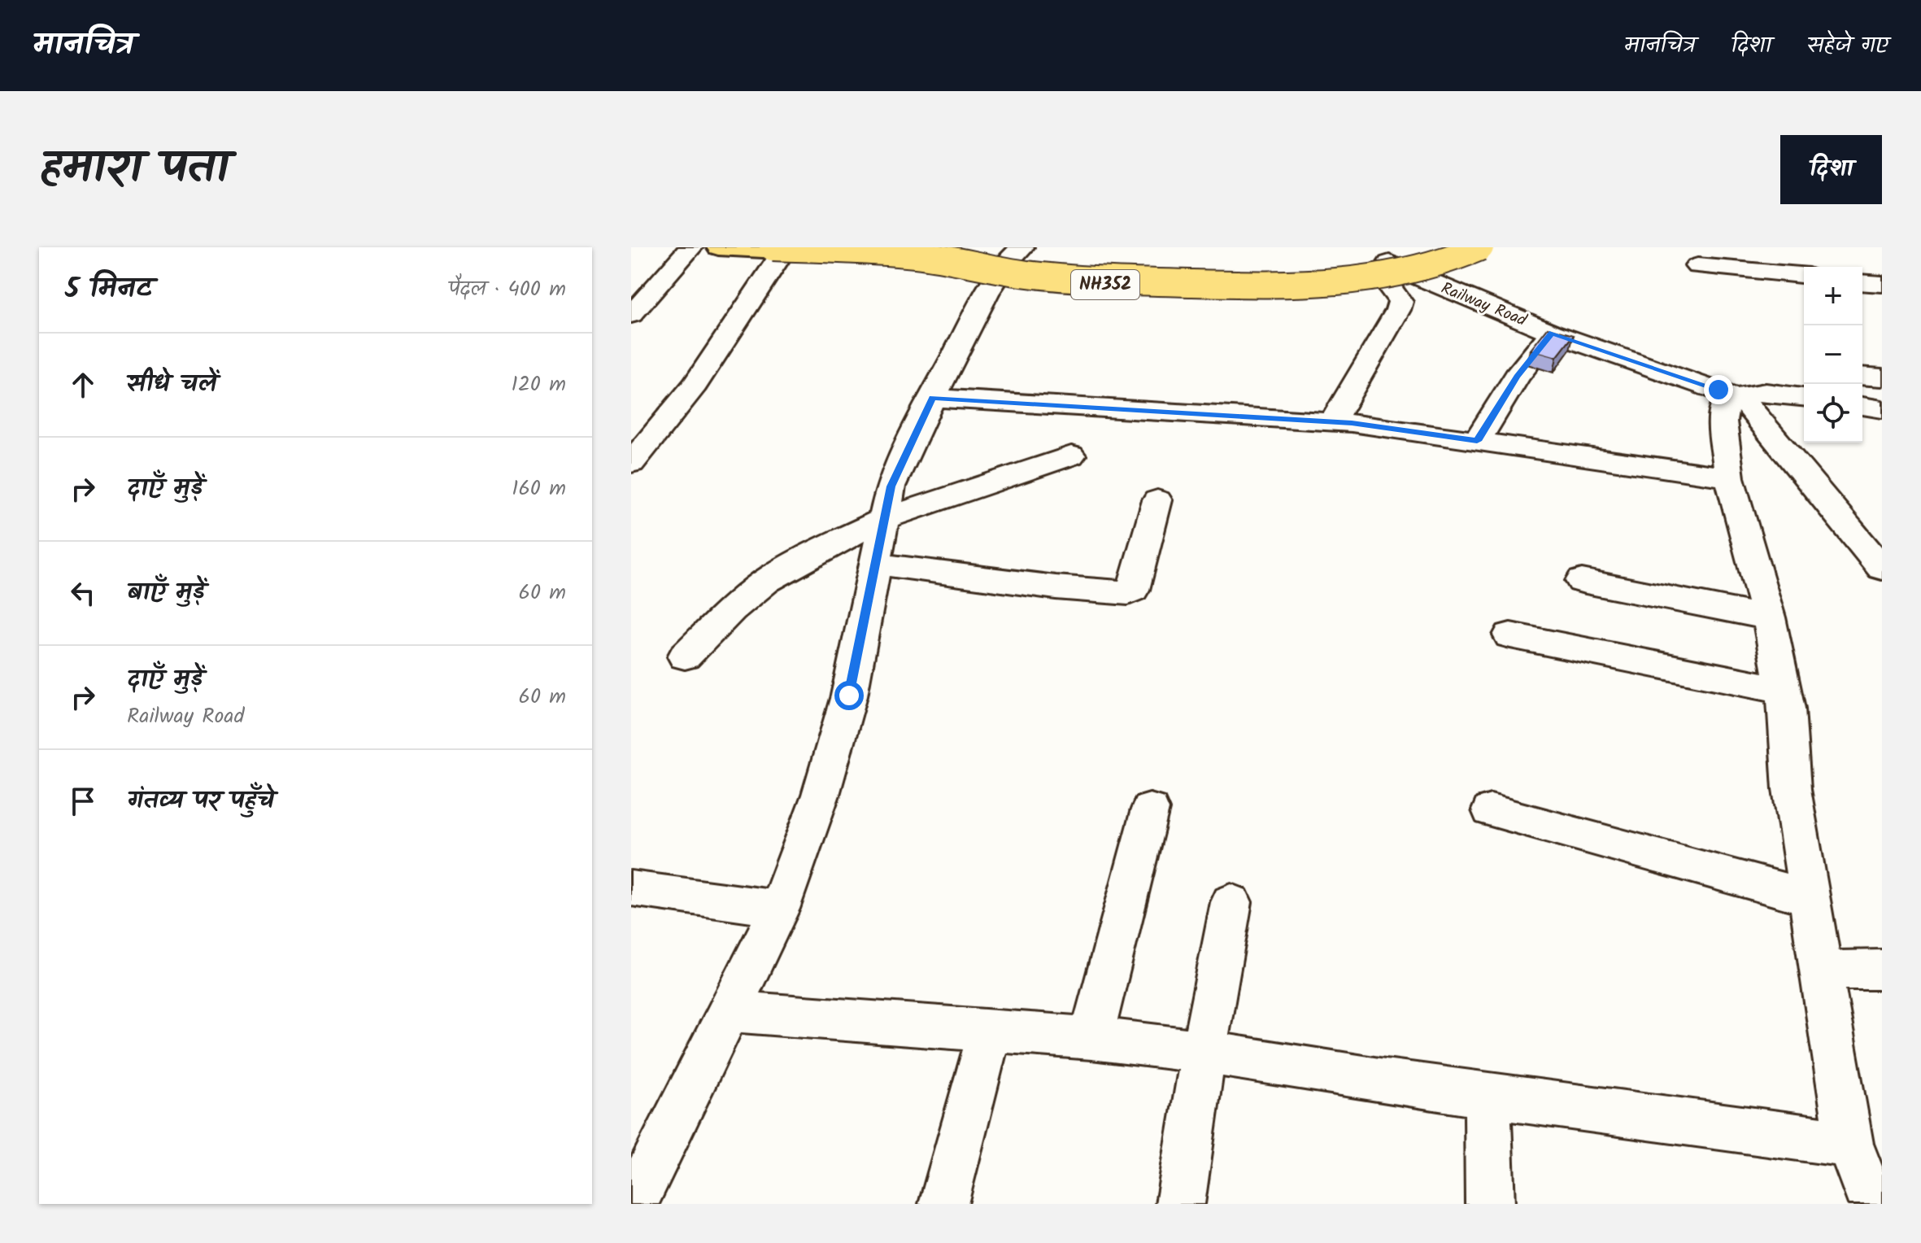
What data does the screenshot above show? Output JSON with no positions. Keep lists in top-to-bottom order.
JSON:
{
  "streets": {
    "main road": ["NH352"],
    "street": ["Railway Road"]
  },
  "crossings": [
    ["NH352", "Railway Road"]
  ],
  "page": {
    "header": "मानचित्र",
    "nav": ["मानचित्र", "दिशा", "सहेजे गए"],
    "title": "हमारा पता",
    "buttons": "दिशा",
    "heading": ["5 मिनट", "पैदल · 400 m"],
    "map_buttons": ["+", "−"],
    "list": [
      ["सीधे चलें", "120 m"],
      ["दाएँ मुड़ें", "160 m"],
      ["बाएँ मुड़ें", "60 m"],
      ["दाएँ मुड़ें", "Railway Road", "60 m"],
      "गंतव्य पर पहुँचे"
    ]
  }
}
